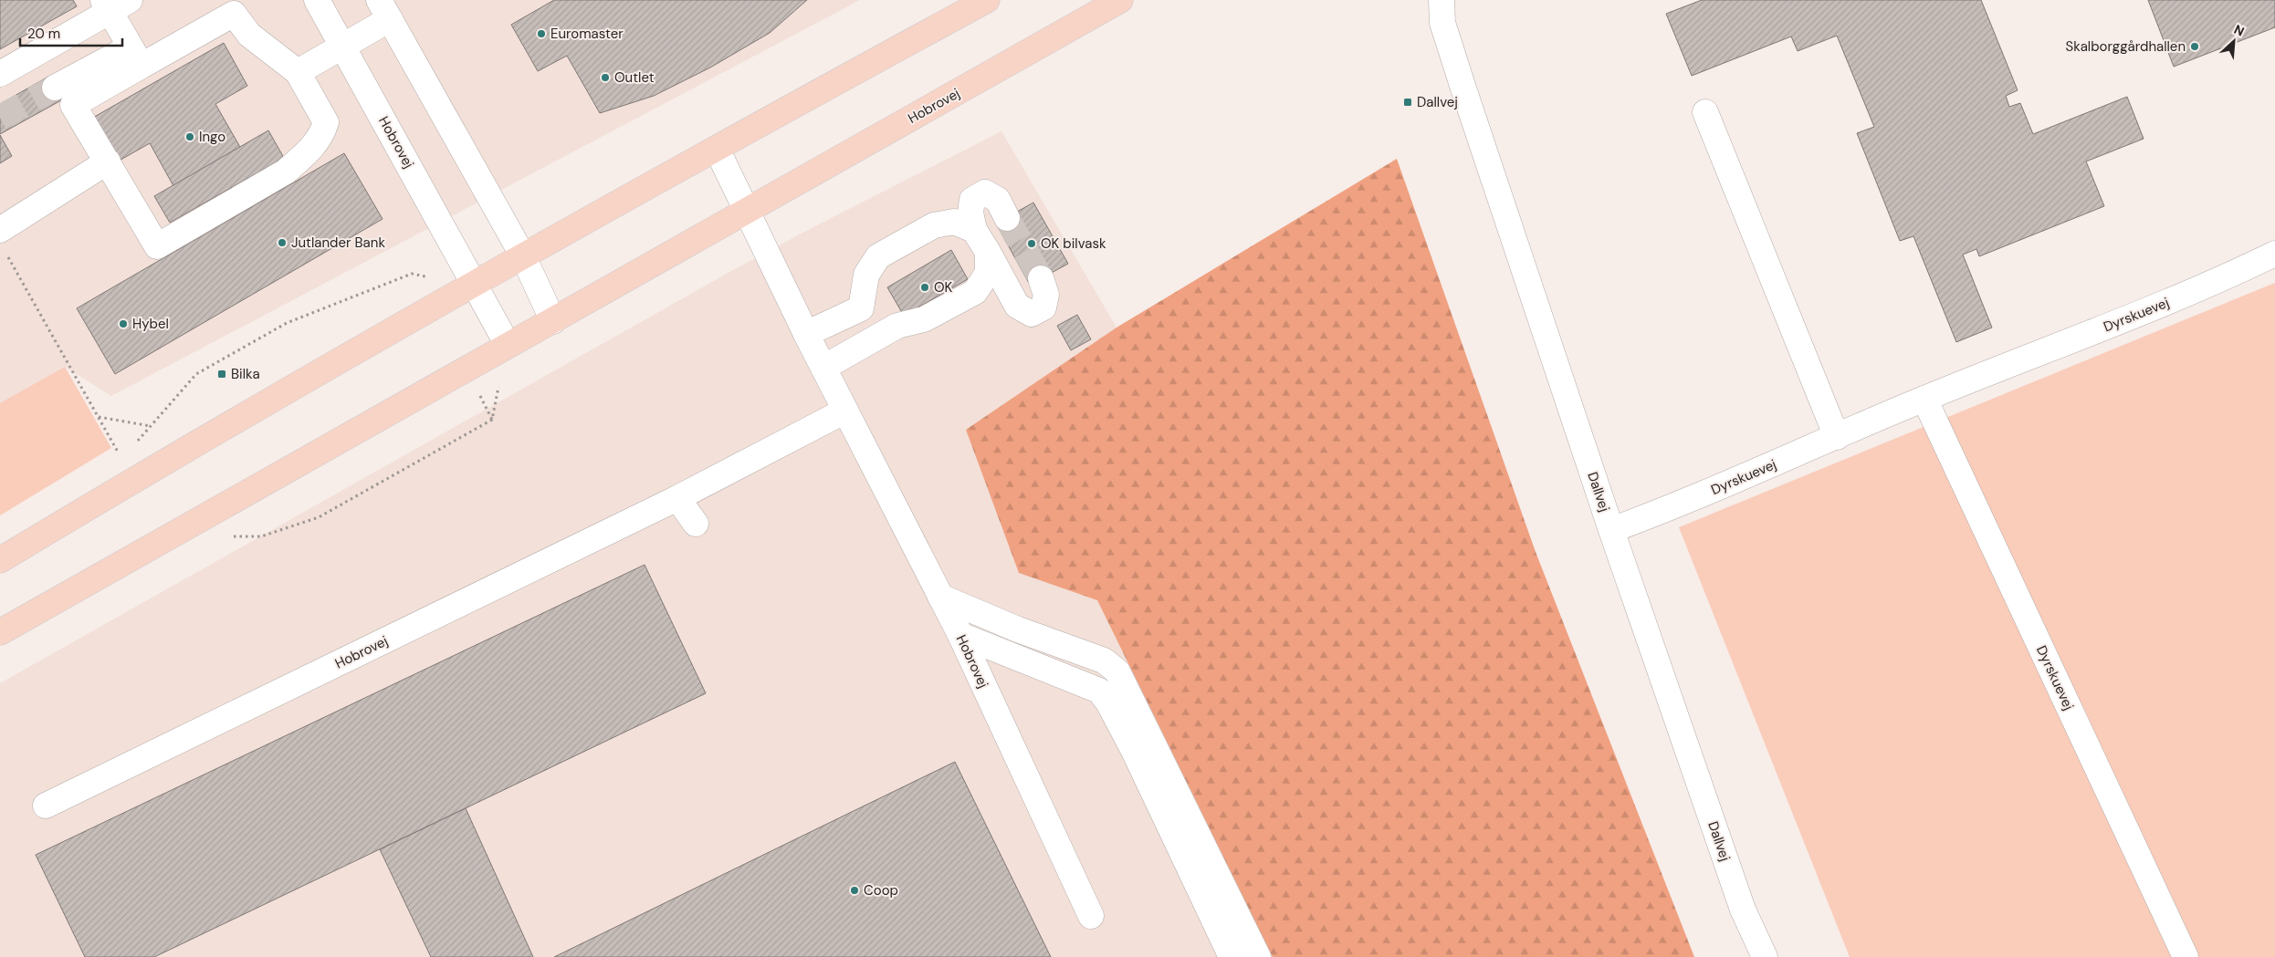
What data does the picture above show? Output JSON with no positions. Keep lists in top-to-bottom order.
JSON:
{
  "streets": {
    "main road": ["Hobrovej"],
    "street": ["Dyrskuevej", "Dallvej"]
  },
  "crossings": [
    ["Dyrskuevej", "Dallvej"]
  ],
  "places": {
    "other": [
      "Euromaster",
      "Skalborggårdhallen",
      "Outlet",
      "Ingo",
      "Jutlander Bank",
      "OK bilvask",
      "OK",
      "Hybel",
      "Coop"
    ],
    "transit": ["Dallvej", "Bilka"]
  },
  "scale_bar": "20 m",
  "north": "top right"
}
